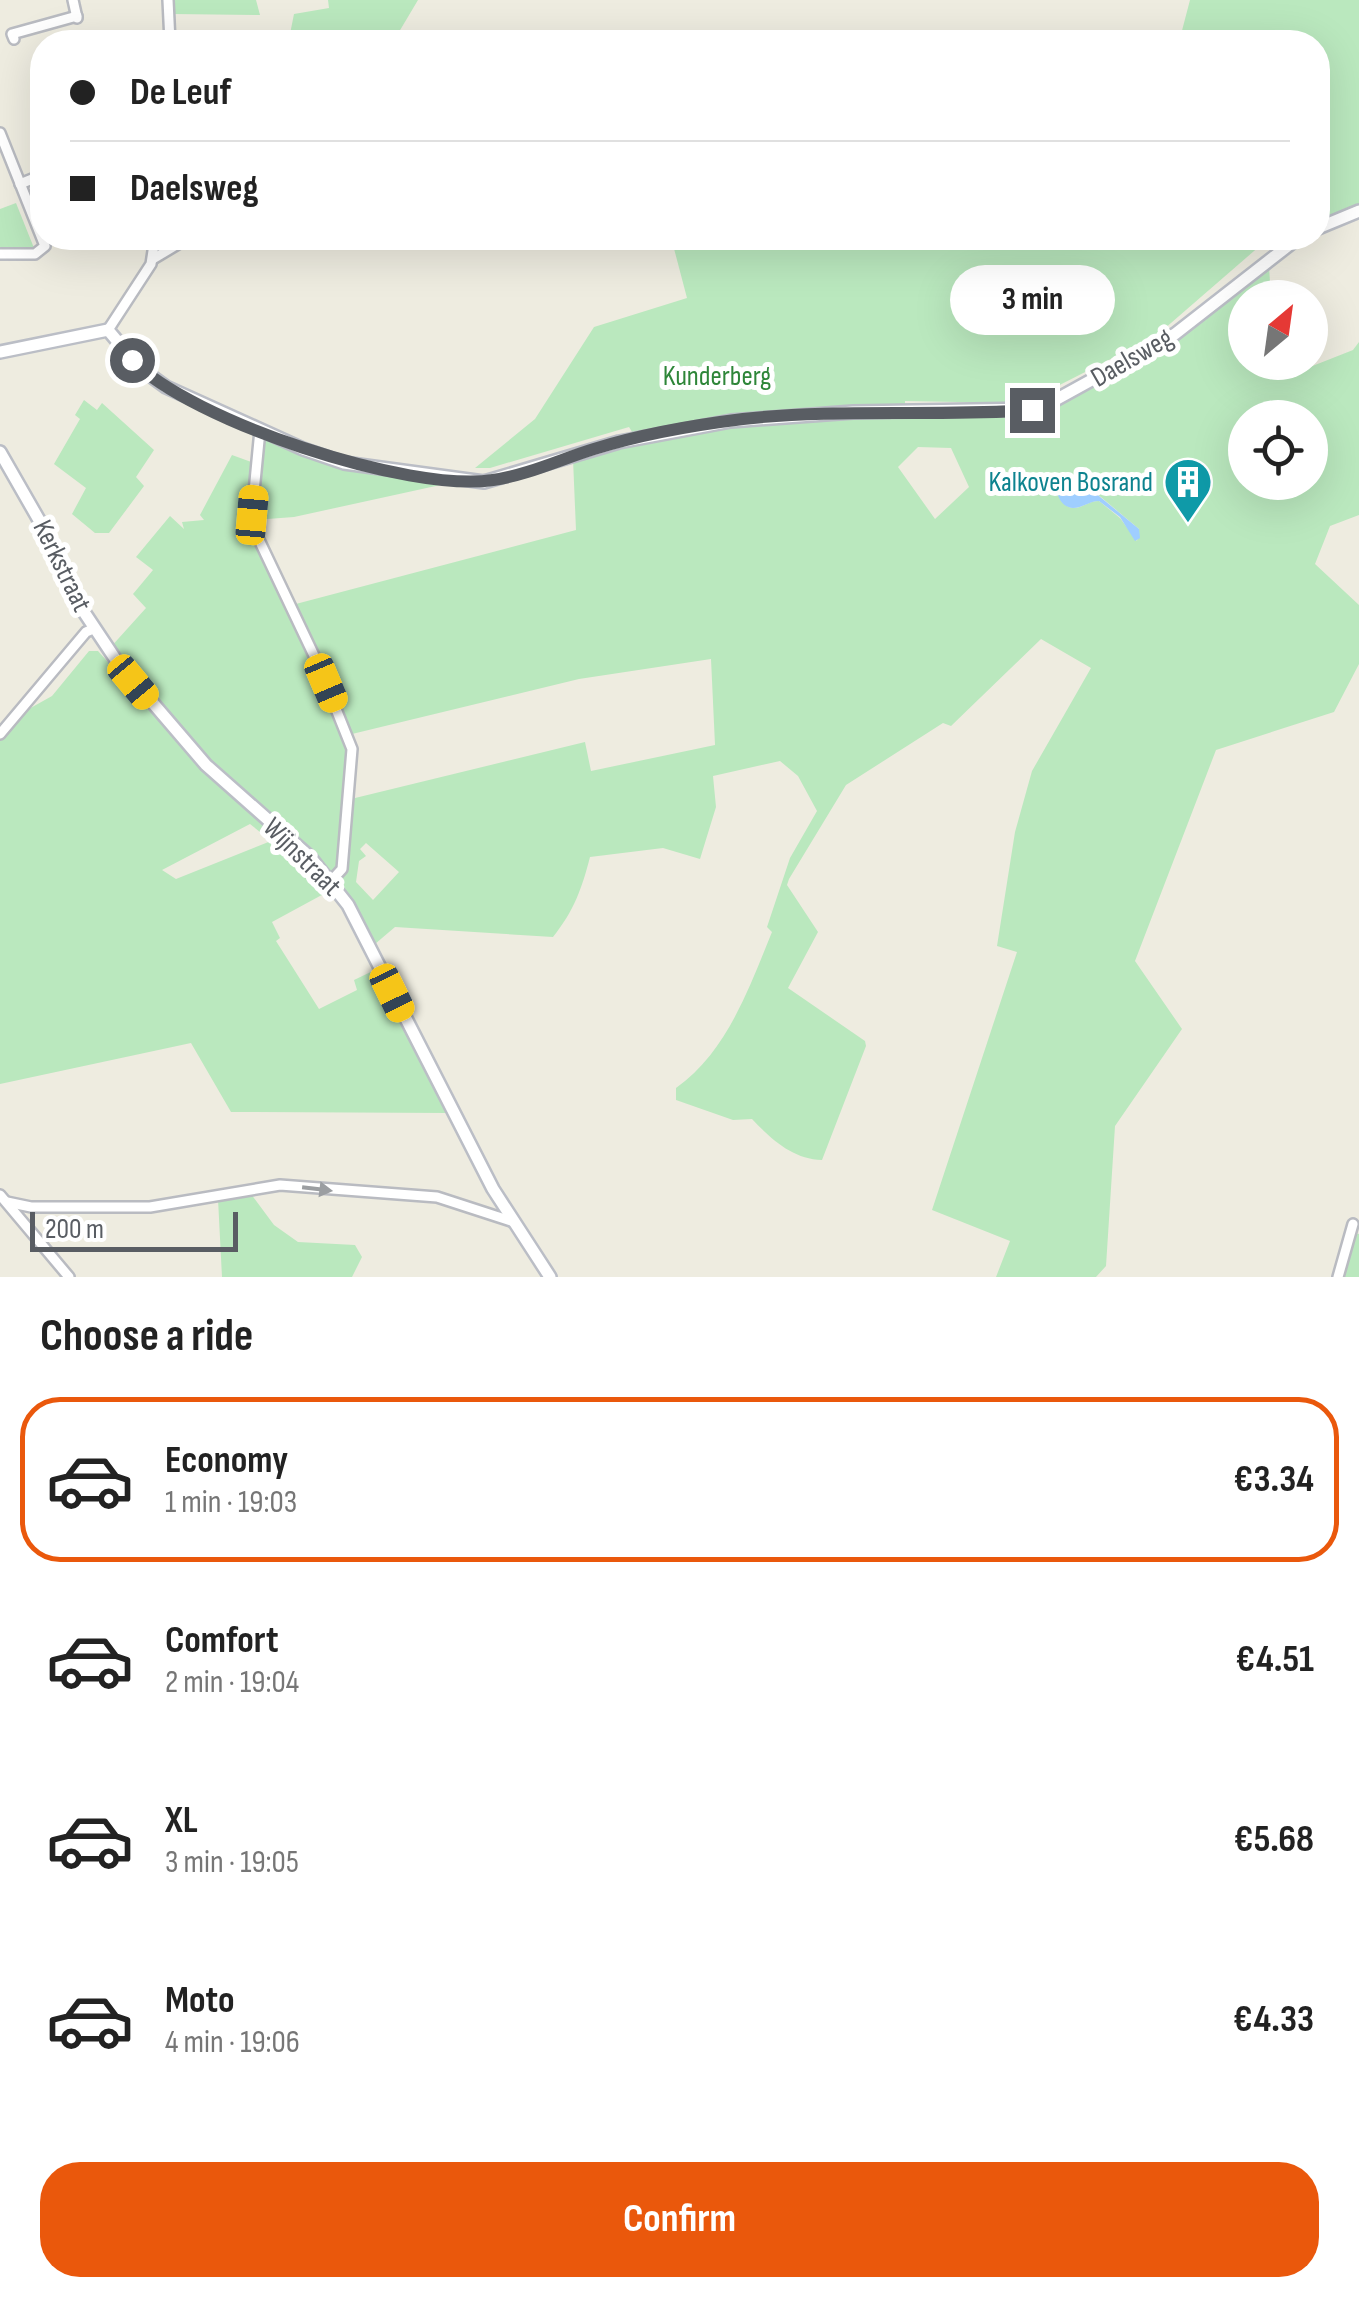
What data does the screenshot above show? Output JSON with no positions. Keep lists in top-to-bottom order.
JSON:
{
  "streets": {
    "street": ["Daelsweg", "Kerkstraat", "Wijnstraat"]
  },
  "crossings": [
    ["Kerkstraat", "Wijnstraat"]
  ],
  "parks": ["Kunderberg"],
  "places": {
    "building": ["Kalkoven Bosrand"]
  },
  "scale_bar": "200 m",
  "north": "top right",
  "page": {
    "banner": ["De Leuf", "Daelsweg"],
    "bubble": "3 min",
    "scale": "200 m",
    "heading": "Choose a ride",
    "list": [
      {
        "name": "Economy",
        "note": "1 min · 19:03",
        "value": "€3.34"
      },
      {
        "name": "Comfort",
        "note": "2 min · 19:04",
        "value": "€4.51"
      },
      {
        "name": "XL",
        "note": "3 min · 19:05",
        "value": "€5.68"
      },
      {
        "name": "Moto",
        "note": "4 min · 19:06",
        "value": "€4.33"
      }
    ],
    "buttons": "Confirm"
  }
}
